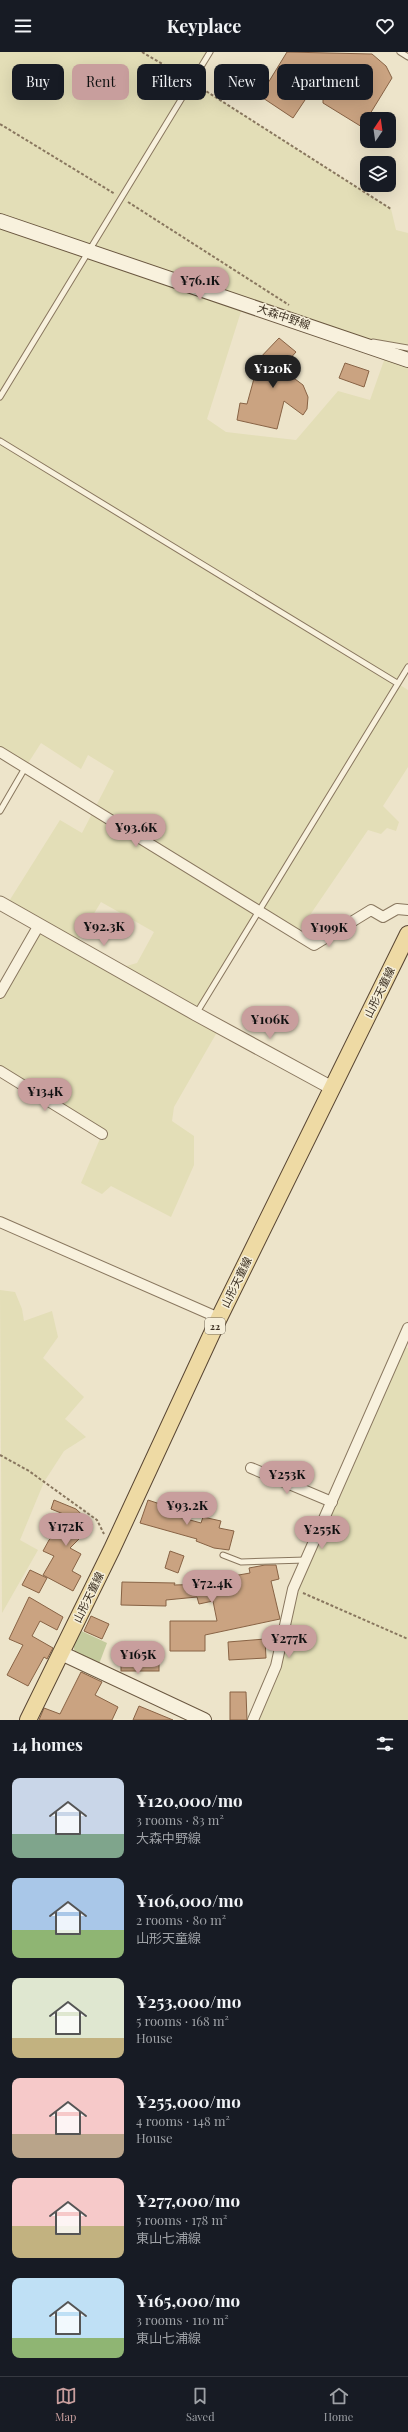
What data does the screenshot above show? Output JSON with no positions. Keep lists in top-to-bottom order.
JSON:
{
  "streets": {
    "main road": ["大森中野線", "山形天童線", "22"]
  },
  "north": "top",
  "page": {
    "header": "Keyplace",
    "chip": [
      "Buy",
      "Rent",
      "Filters",
      "New",
      "Apartment"
    ],
    "price": [
      "¥76.1K",
      "¥120K",
      "¥93.6K",
      "¥92.3K",
      "¥199K",
      "¥106K",
      "¥134K",
      "¥253K",
      "¥93.2K",
      "¥172K",
      "¥255K",
      "¥72.4K",
      "¥277K",
      "¥165K"
    ],
    "heading": "14 homes",
    "list": [
      {
        "name": "¥120,000/mo",
        "note": "3 rooms · 83 m² · 大森中野線"
      },
      {
        "name": "¥106,000/mo",
        "note": "2 rooms · 80 m² · 山形天童線"
      },
      {
        "name": "¥253,000/mo",
        "note": "5 rooms · 168 m² · House"
      },
      {
        "name": "¥255,000/mo",
        "note": "4 rooms · 148 m² · House"
      },
      {
        "name": "¥277,000/mo",
        "note": "5 rooms · 178 m² · 東山七浦線"
      },
      {
        "name": "¥165,000/mo",
        "note": "3 rooms · 110 m² · 東山七浦線"
      }
    ],
    "tabs": ["Map", "Saved", "Home"]
  }
}
